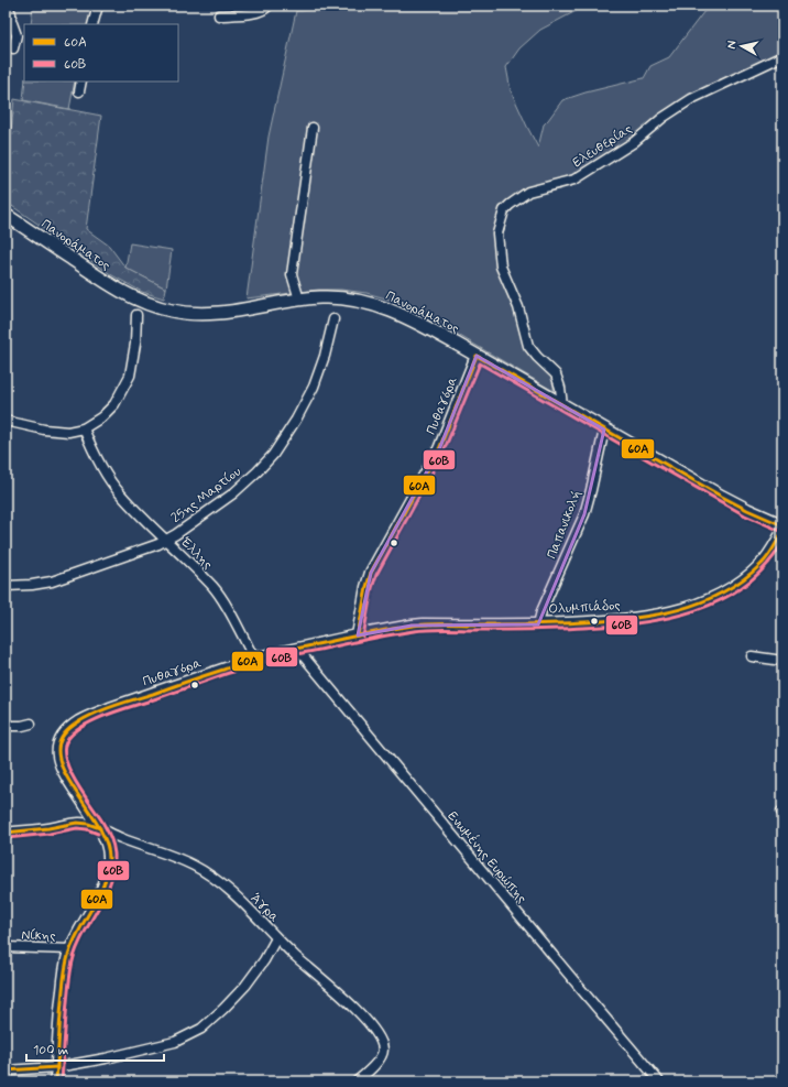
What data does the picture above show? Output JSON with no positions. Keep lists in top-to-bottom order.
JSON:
{
  "streets": {
    "main road": ["Πανοράματος"],
    "street": [
      "Ελευθερίας",
      "Πυθαγόρα",
      "25ης Μαρτίου",
      "Παπανικολή",
      "Έλλης",
      "Ολυμπιάδος",
      "Ενωμένης Ευρώπης",
      "Άγρα",
      "Νίκης"
    ]
  },
  "crossings": [
    ["Ελευθερίας", "Πανοράματος"],
    ["Πανοράματος", "Πυθαγόρα"],
    ["Πανοράματος", "Παπανικολή"],
    ["Πυθαγόρα", "Έλλης"],
    ["Πυθαγόρα", "Ολυμπιάδος"],
    ["Πυθαγόρα", "Ενωμένης Ευρώπης"],
    ["Πυθαγόρα", "Άγρα"],
    ["Πυθαγόρα", "Νίκης"],
    ["25ης Μαρτίου", "Έλλης"],
    ["Παπανικολή", "Ολυμπιάδος"]
  ],
  "lines": ["transit line 60Α", "transit line 60Β"],
  "legend": ["60Α", "60Β"],
  "scale_bar": "100 m",
  "north": "left"
}
